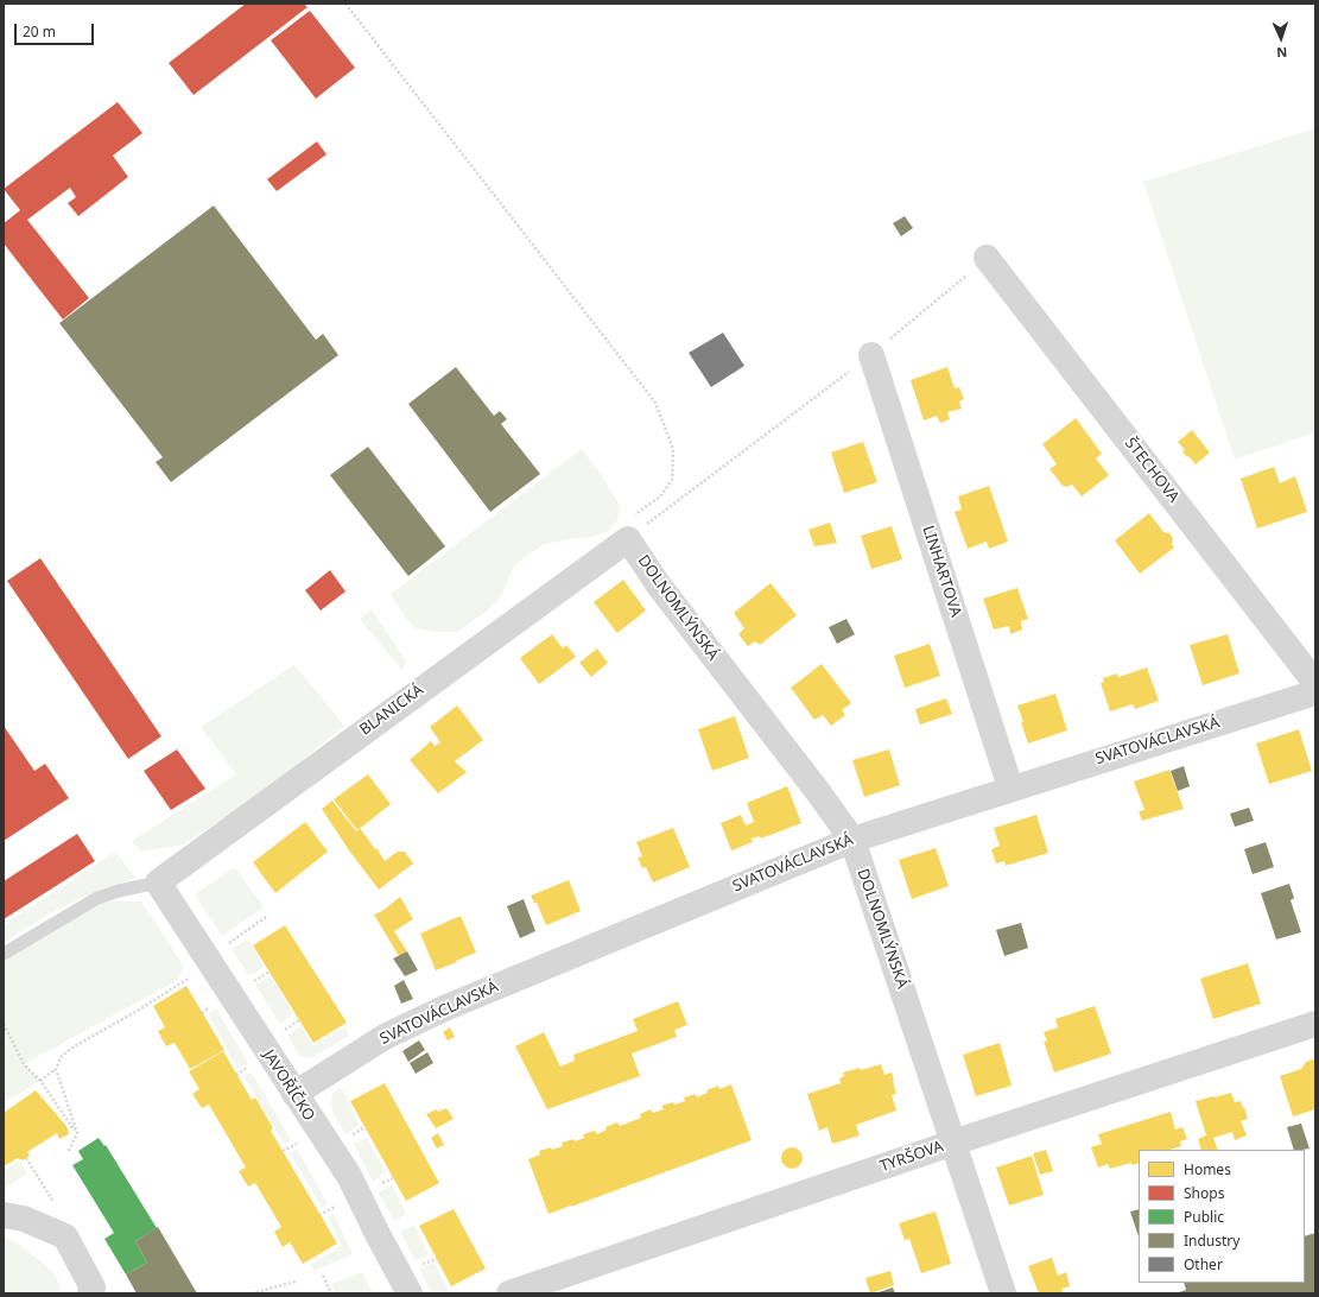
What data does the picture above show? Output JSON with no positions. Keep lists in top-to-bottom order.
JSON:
{
  "streets": {
    "street": [
      "ŠTECHOVA",
      "LINHARTOVA",
      "DOLNOMLÝNSKÁ",
      "BLANICKÁ",
      "SVATOVÁCLAVSKÁ",
      "JAVOŘÍČKO",
      "TYRŠOVA"
    ]
  },
  "crossings": [
    ["LINHARTOVA", "SVATOVÁCLAVSKÁ"],
    ["DOLNOMLÝNSKÁ", "BLANICKÁ"],
    ["DOLNOMLÝNSKÁ", "SVATOVÁCLAVSKÁ"],
    ["DOLNOMLÝNSKÁ", "TYRŠOVA"],
    ["BLANICKÁ", "JAVOŘÍČKO"],
    ["SVATOVÁCLAVSKÁ", "JAVOŘÍČKO"]
  ],
  "legend": [
    "Homes",
    "Shops",
    "Public",
    "Industry",
    "Other"
  ],
  "scale_bar": "20 m",
  "north": "bottom"
}
